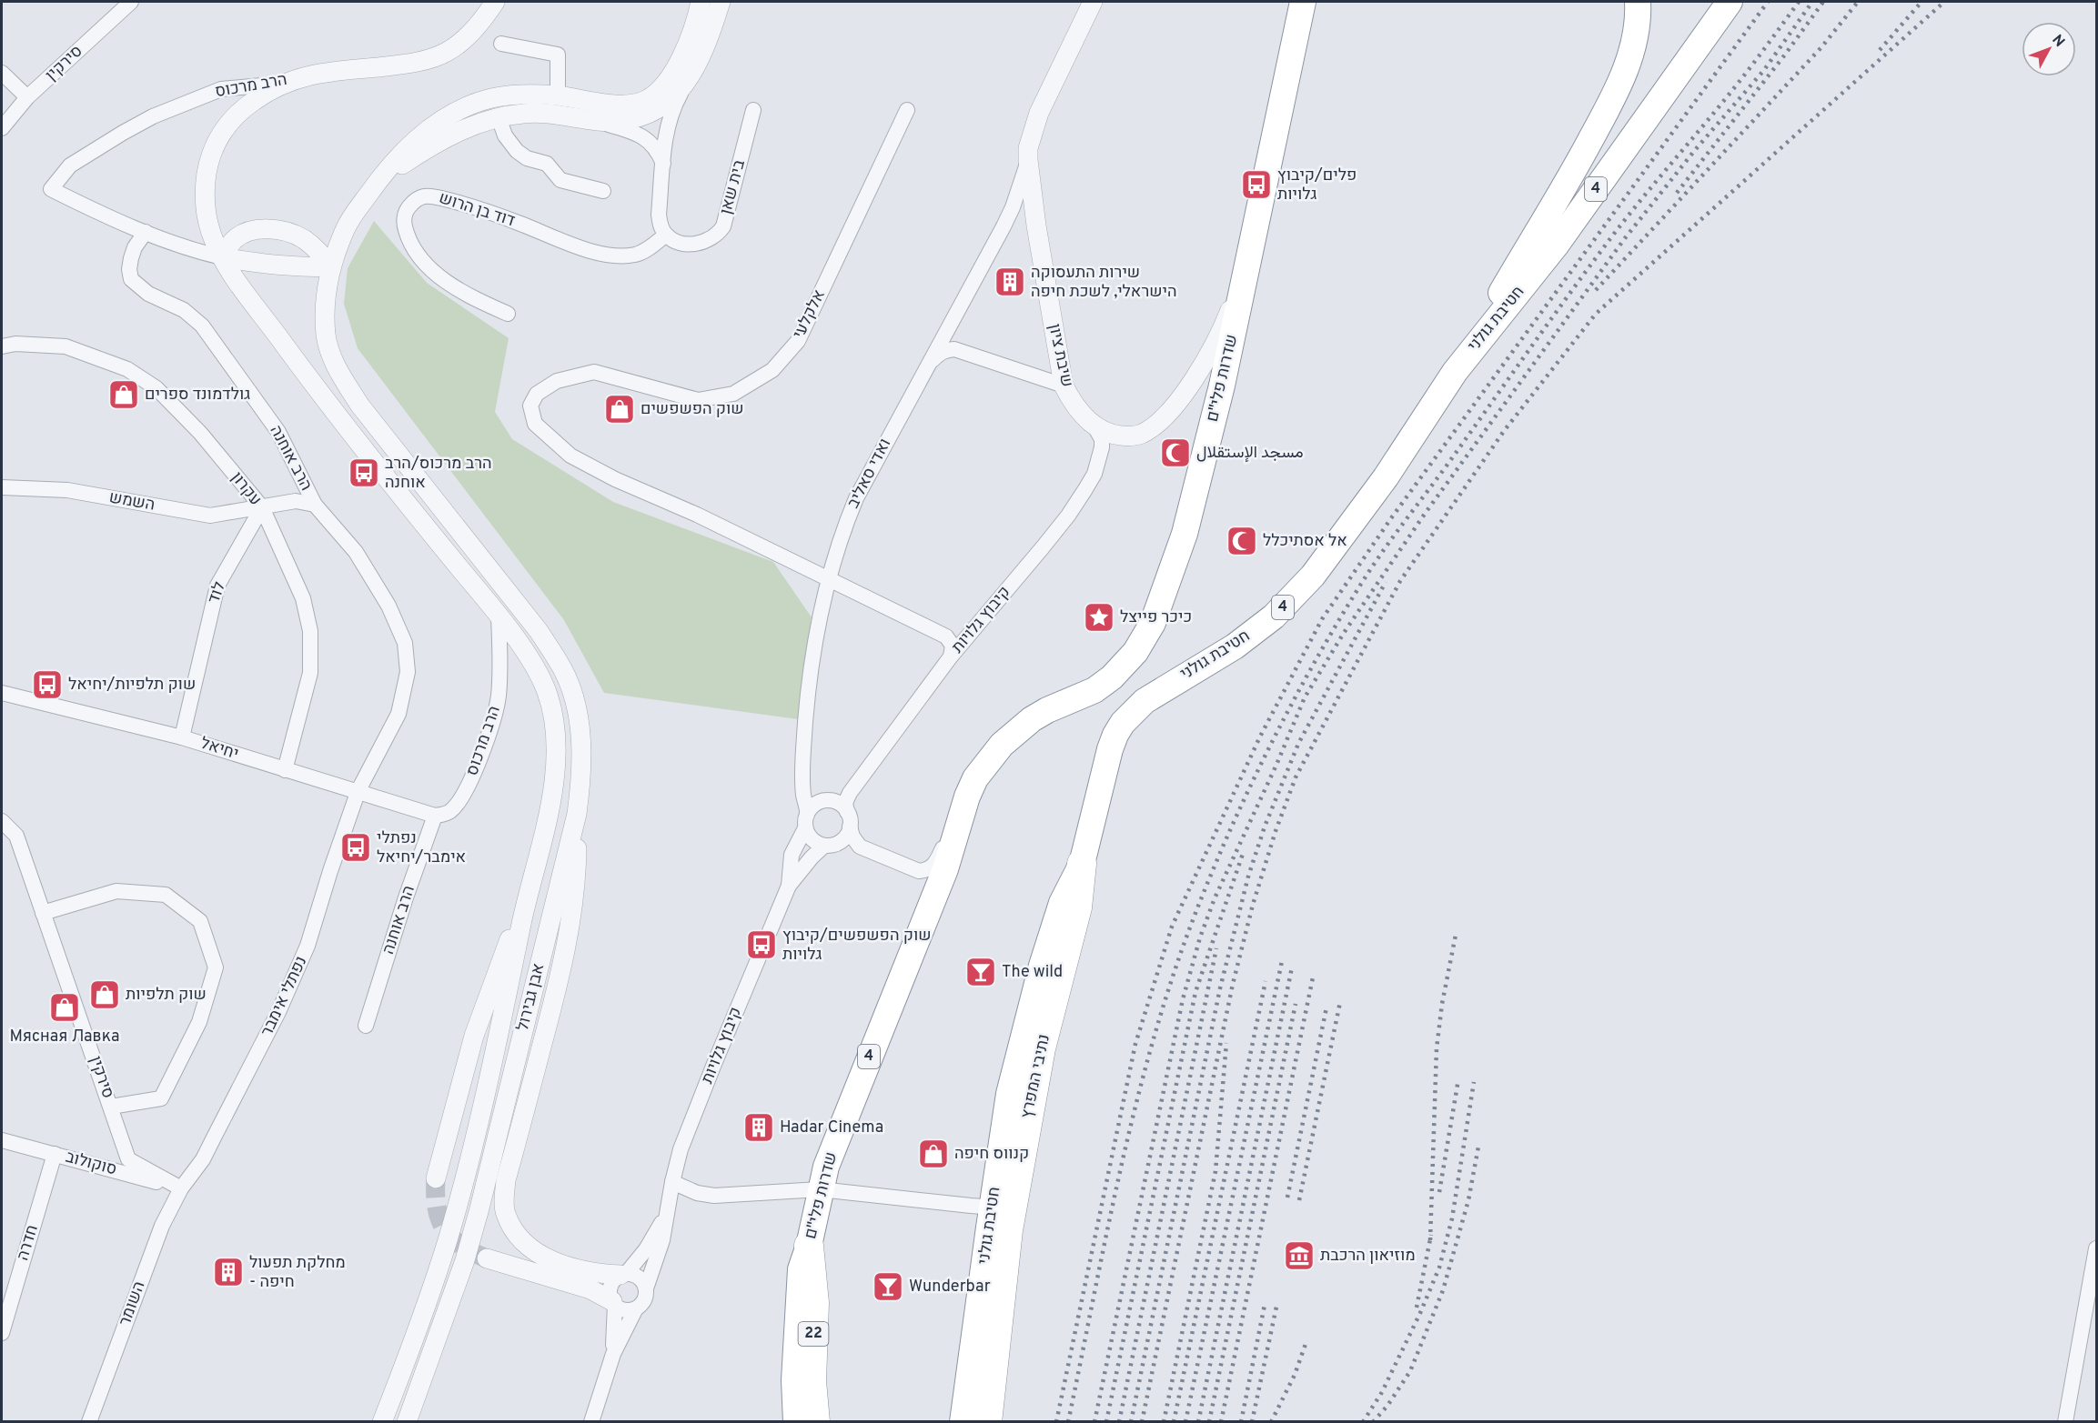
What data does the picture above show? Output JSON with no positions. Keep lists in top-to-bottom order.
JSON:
{
  "streets": {
    "highway": [
      "4",
      "חטיבת גולני",
      "שדרות פלי\"ם",
      "נתיבי המפרץ",
      "22"
    ],
    "street": [
      "סירקין",
      "הרב מרכוס",
      "בית שאן",
      "דוד בן הרוש",
      "אלקלעי",
      "שיבת ציון",
      "הרב אוחנה",
      "ואדי סאליב",
      "עקרון",
      "השמש",
      "לוד",
      "קיבוץ גלויות",
      "יחיאל",
      "נפתלי אימבר",
      "אבן גבירול",
      "סוקולוב",
      "חדרה",
      "השומר"
    ]
  },
  "crossings": [
    ["סירקין", "נפתלי אימבר"],
    ["סירקין", "סוקולוב"],
    ["סירקין", "השומר"],
    ["הרב מרכוס", "הרב אוחנה"],
    ["הרב מרכוס", "יחיאל"],
    ["הרב מרכוס", "אבן גבירול"],
    ["בית שאן", "דוד בן הרוש"],
    ["אלקלעי", "ואדי סאליב"],
    ["אלקלעי", "קיבוץ גלויות"],
    ["חטיבת גולני", "נתיבי המפרץ"],
    ["שיבת ציון", "שדרות פלי\"ם"],
    ["שיבת ציון", "ואדי סאליב"],
    ["שיבת ציון", "קיבוץ גלויות"],
    ["שדרות פלי\"ם", "ואדי סאליב"],
    ["שדרות פלי\"ם", "קיבוץ גלויות"],
    ["שדרות פלי\"ם", "22"],
    ["הרב אוחנה", "יחיאל"],
    ["הרב אוחנה", "נפתלי אימבר"],
    ["ואדי סאליב", "קיבוץ גלויות"],
    ["עקרון", "השמש"],
    ["עקרון", "לוד"],
    ["עקרון", "יחיאל"],
    ["השמש", "לוד"],
    ["לוד", "יחיאל"],
    ["יחיאל", "נפתלי אימבר"],
    ["נפתלי אימבר", "סוקולוב"],
    ["נפתלי אימבר", "השומר"],
    ["סוקולוב", "חדרה"],
    ["סוקולוב", "השומר"]
  ],
  "places": {
    "bus stop": [
      "פלים/קיבוץ גלויות",
      "הרב מרכוס/הרב אוחנה",
      "שוק תלפיות/יחיאל",
      "נפתלי אימבר/יחיאל",
      "שוק הפשפשים/קיבוץ גלויות"
    ],
    "building": ["שירות התעסוקה הישראלי, לשכת חיפה", "Hadar Cinema", "מחלקת תפעול - חיפה"],
    "shop": [
      "גולדמונד ספרים",
      "שוק הפשפשים",
      "שוק תלפיות",
      "Мясная Лавка",
      "קנווס חיפה"
    ],
    "mosque": ["مسجد الإستقلال", "אל אסתיכלל"],
    "place": ["כיכר פייצל"],
    "bar": ["The wild", "Wunderbar"],
    "museum": ["מוזיאון הרכבת"]
  },
  "north": "top right"
}
